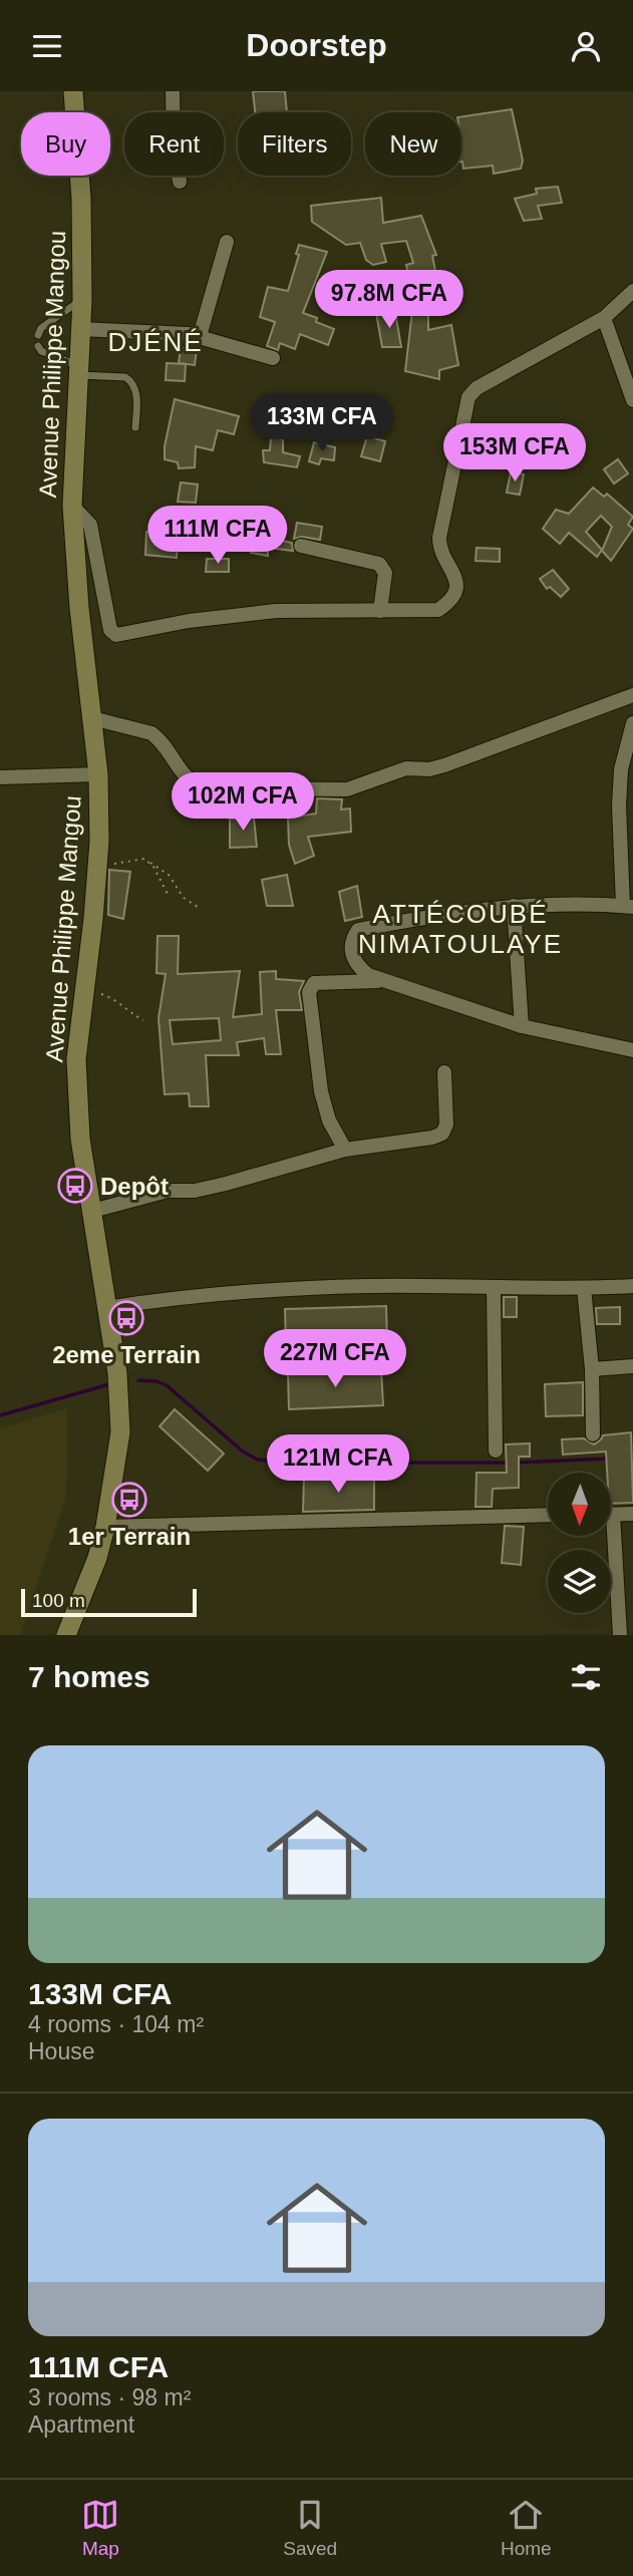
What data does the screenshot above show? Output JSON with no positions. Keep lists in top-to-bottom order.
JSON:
{
  "streets": {
    "street": ["Avenue Philippe Mangou"]
  },
  "districts": ["DJÉNÉ", "ATTÉCOUBÉ NIMATOULAYE"],
  "places": {
    "bus stop": ["Depôt", "2eme Terrain", "1er Terrain"]
  },
  "scale_bar": "100 m",
  "north": "bottom",
  "page": {
    "header": "Doorstep",
    "chip": [
      "Buy",
      "Rent",
      "Filters",
      "New"
    ],
    "price": [
      "97.8M CFA",
      "133M CFA",
      "153M CFA",
      "111M CFA",
      "102M CFA",
      "227M CFA",
      "121M CFA"
    ],
    "scale": "100 m",
    "heading": "7 homes",
    "list": [
      {
        "name": "133M CFA",
        "note": "4 rooms · 104 m² · House"
      },
      {
        "name": "111M CFA",
        "note": "3 rooms · 98 m² · Apartment"
      }
    ],
    "tabs": ["Map", "Saved", "Home"]
  }
}
